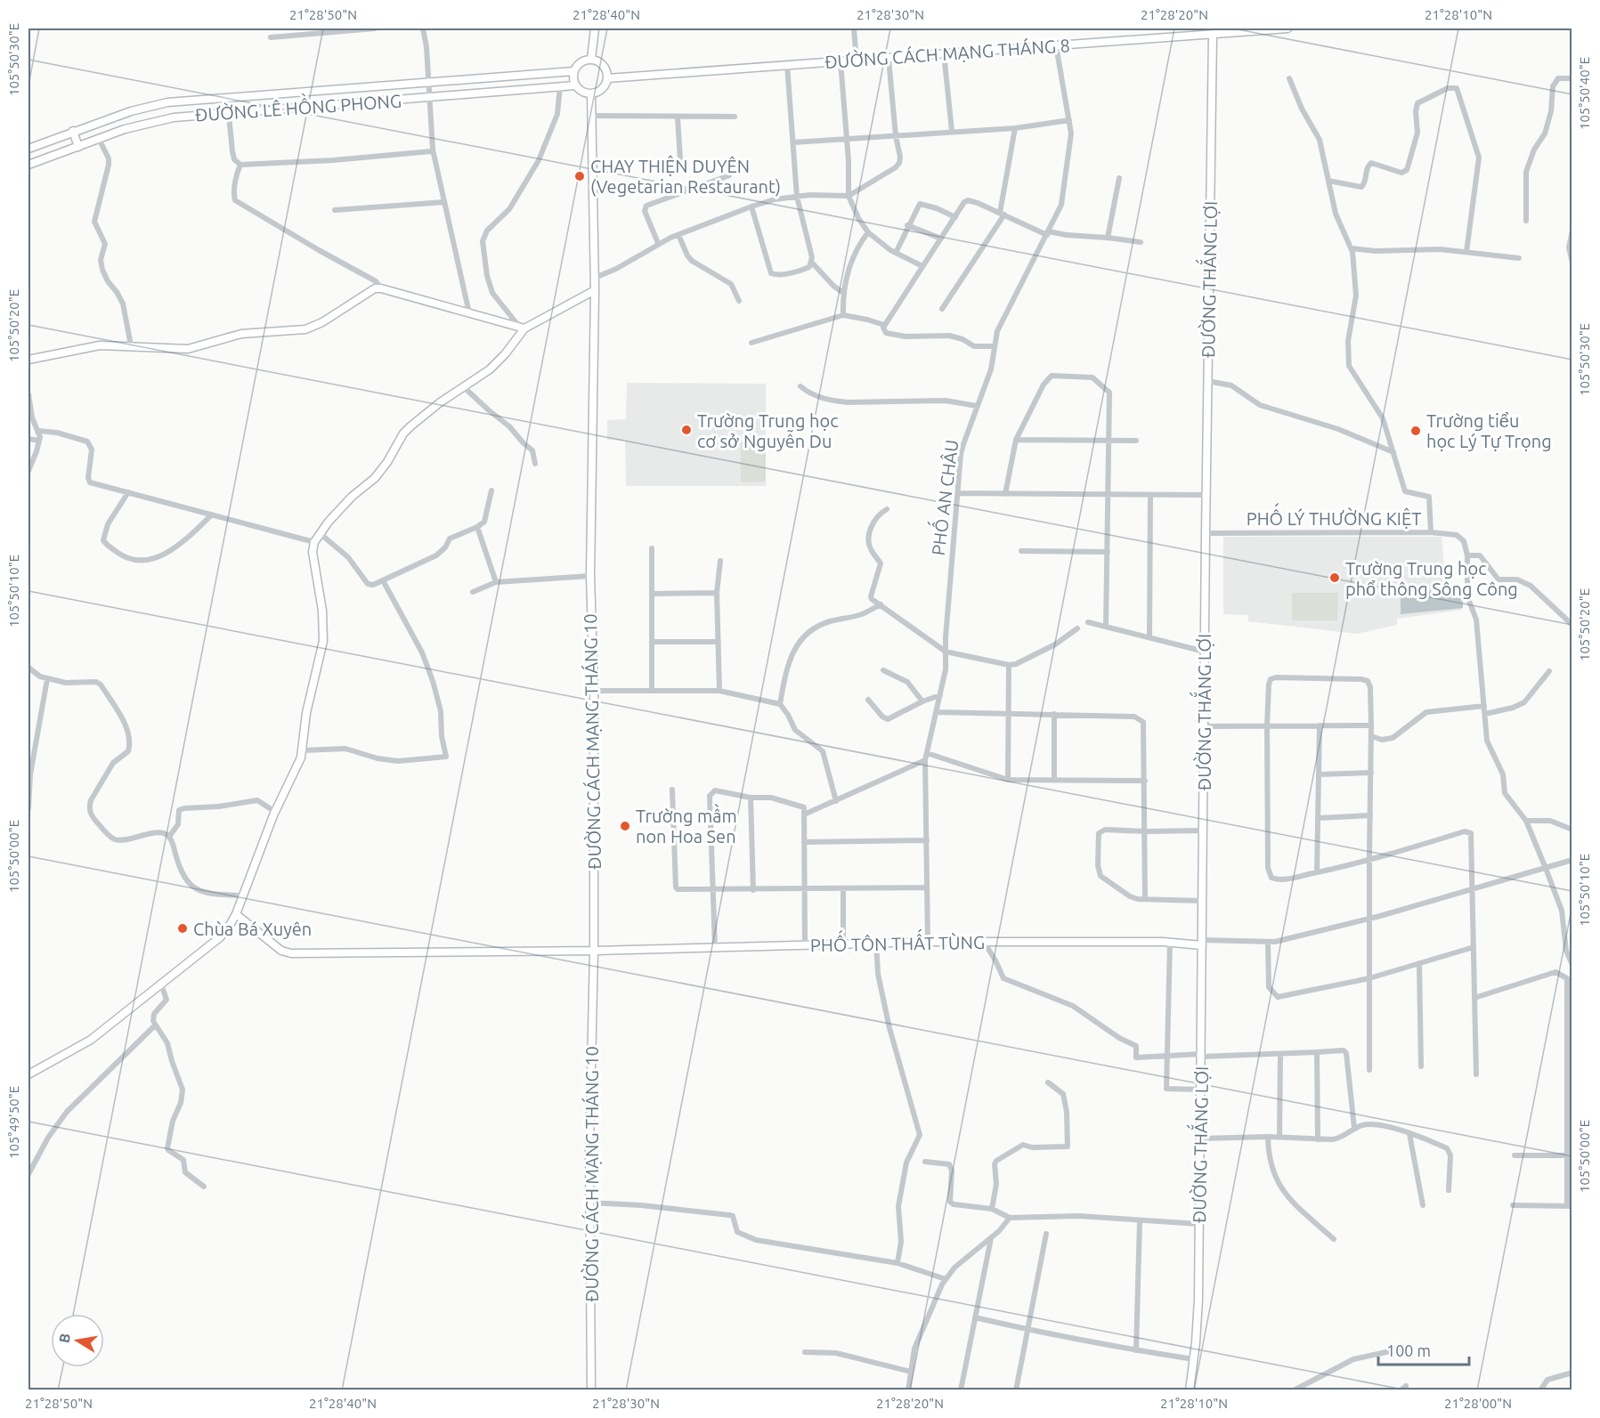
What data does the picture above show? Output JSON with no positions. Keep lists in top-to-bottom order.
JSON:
{
  "streets": {
    "street": [
      "ĐƯỜNG CÁCH MẠNG THÁNG 8",
      "ĐƯỜNG LÊ HỒNG PHONG",
      "ĐƯỜNG THẮNG LỢI",
      "PHỐ AN CHÂU",
      "PHỐ LÝ THƯỜNG KIỆT",
      "ĐƯỜNG CÁCH MẠNG THÁNG 10",
      "PHỐ TÔN THẤT TÙNG"
    ]
  },
  "crossings": [
    ["ĐƯỜNG CÁCH MẠNG THÁNG 8", "ĐƯỜNG LÊ HỒNG PHONG"],
    ["ĐƯỜNG CÁCH MẠNG THÁNG 8", "ĐƯỜNG THẮNG LỢI"],
    ["ĐƯỜNG CÁCH MẠNG THÁNG 8", "PHỐ AN CHÂU"],
    ["ĐƯỜNG CÁCH MẠNG THÁNG 8", "ĐƯỜNG CÁCH MẠNG THÁNG 10"],
    ["ĐƯỜNG LÊ HỒNG PHONG", "ĐƯỜNG CÁCH MẠNG THÁNG 10"],
    ["ĐƯỜNG THẮNG LỢI", "PHỐ LÝ THƯỜNG KIỆT"],
    ["ĐƯỜNG THẮNG LỢI", "PHỐ TÔN THẤT TÙNG"],
    ["PHỐ AN CHÂU", "PHỐ TÔN THẤT TÙNG"],
    ["ĐƯỜNG CÁCH MẠNG THÁNG 10", "PHỐ TÔN THẤT TÙNG"]
  ],
  "places": [
    "CHAY THIỆN DUYÊN (Vegetarian Restaurant)",
    "Trường Trung học cơ sở Nguyễn Du",
    "Trường tiểu học Lý Tự Trọng",
    "Trường Trung học phổ thông Sông Công",
    "Trường mầm non Hoa Sen",
    "Chùa Bá Xuyên"
  ],
  "scale_bar": "100 m",
  "north": "left",
  "coordinates": [
    "21°28'50\"N",
    "21°28'40\"N",
    "21°28'30\"N",
    "21°28'20\"N",
    "21°28'10\"N",
    "105°50'30\"E",
    "105°50'40\"E",
    "105°50'20\"E",
    "105°50'10\"E",
    "105°50'00\"E",
    "105°49'50\"E",
    "21°28'00\"N"
  ]
}
